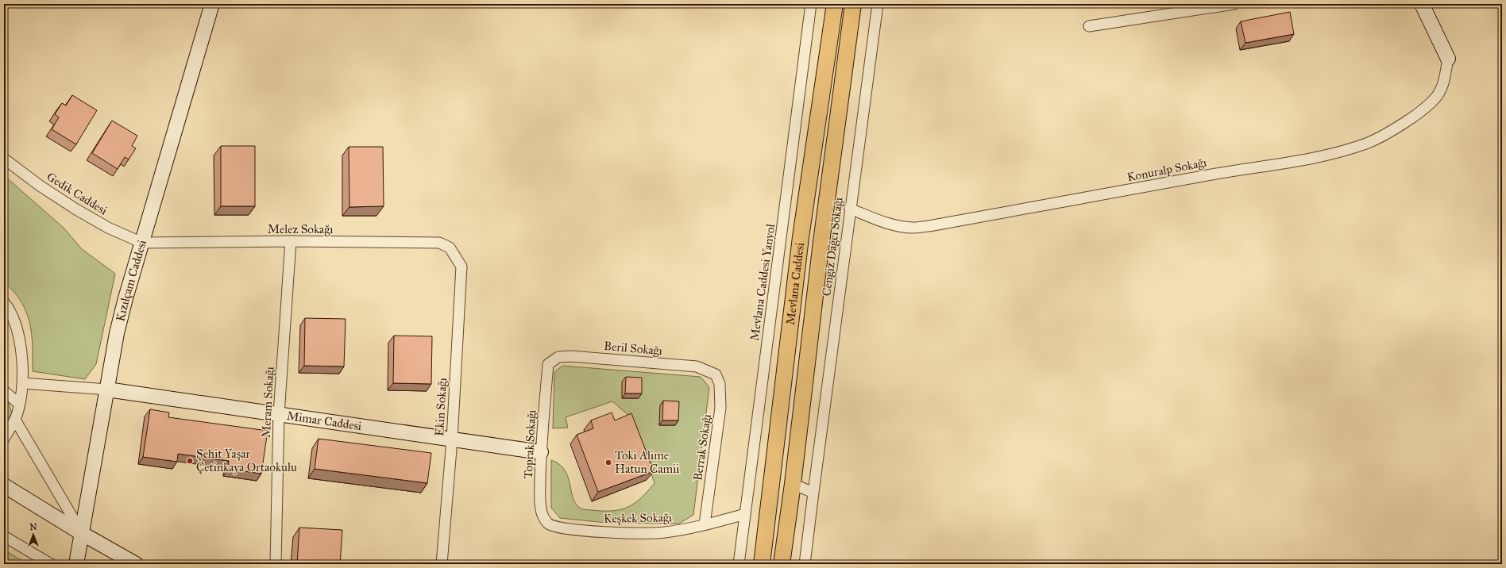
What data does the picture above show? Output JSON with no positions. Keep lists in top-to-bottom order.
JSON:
{
  "streets": {
    "main road": ["Mevlana Caddesi"],
    "street": [
      "Konuralp Sokağı",
      "Gedik Caddesi",
      "Melez Sokağı",
      "Cengiz Dağcı Sokağı",
      "Kızılçam Caddesi",
      "Mevlana Caddesi Yanyol",
      "Beril Sokağı",
      "Meram Sokağı",
      "Ekin Sokağı",
      "Mimar Caddesi",
      "Toprak Sokağı",
      "Berrak Sokağı",
      "Keşkek Sokağı"
    ]
  },
  "crossings": [
    ["Konuralp Sokağı", "Cengiz Dağcı Sokağı"],
    ["Gedik Caddesi", "Melez Sokağı"],
    ["Gedik Caddesi", "Kızılçam Caddesi"],
    ["Melez Sokağı", "Kızılçam Caddesi"],
    ["Melez Sokağı", "Meram Sokağı"],
    ["Melez Sokağı", "Ekin Sokağı"],
    ["Kızılçam Caddesi", "Mimar Caddesi"],
    ["Mevlana Caddesi Yanyol", "Keşkek Sokağı"],
    ["Beril Sokağı", "Toprak Sokağı"],
    ["Beril Sokağı", "Berrak Sokağı"],
    ["Meram Sokağı", "Mimar Caddesi"],
    ["Ekin Sokağı", "Mimar Caddesi"],
    ["Mimar Caddesi", "Toprak Sokağı"],
    ["Toprak Sokağı", "Keşkek Sokağı"],
    ["Berrak Sokağı", "Keşkek Sokağı"]
  ],
  "places": ["Şehit Yaşar Çetinkaya Ortaokulu", "Toki Alime Hatun Camii"],
  "north": "top"
}
